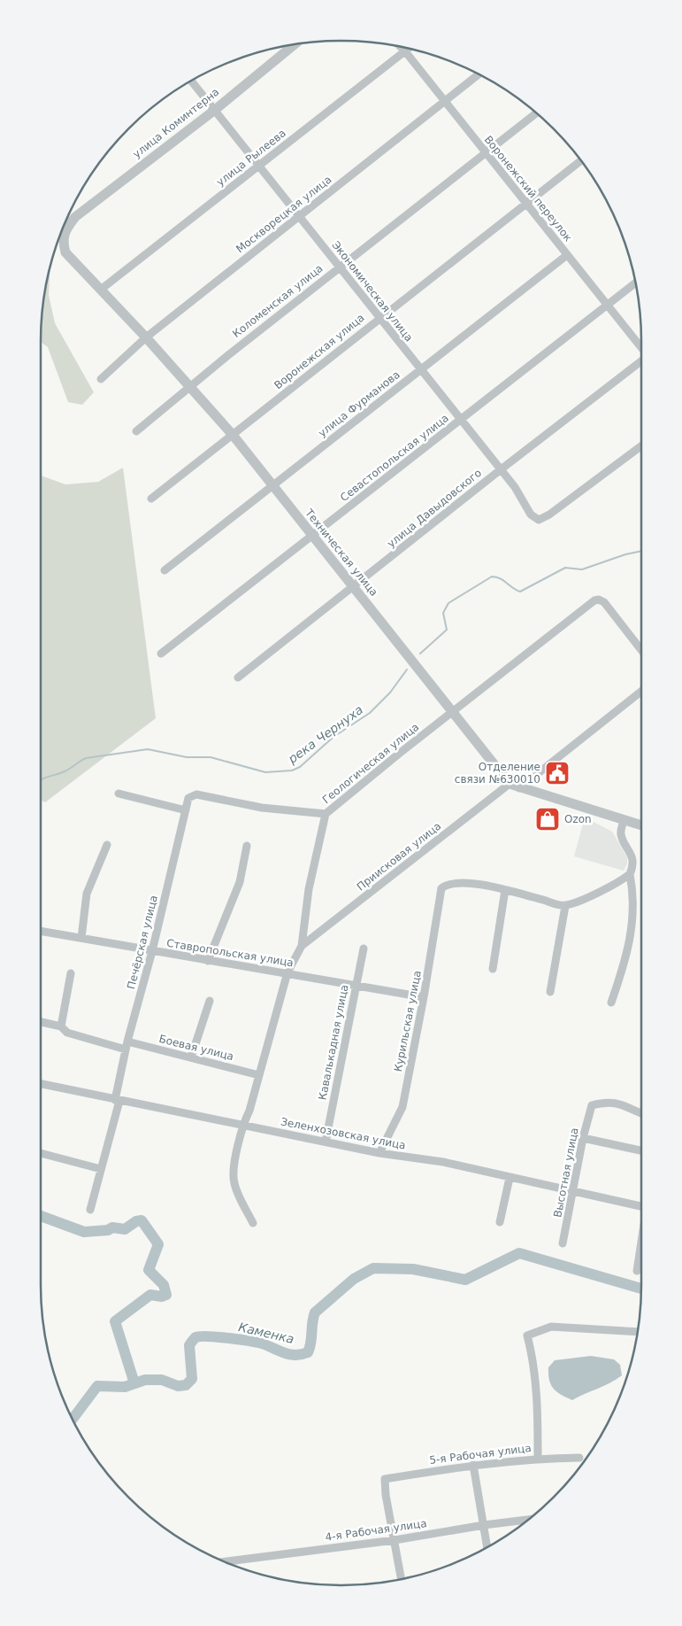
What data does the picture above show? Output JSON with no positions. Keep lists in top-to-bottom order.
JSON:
{
  "streets": {
    "street": [
      "улица Коминтерна",
      "улица Рылеева",
      "Воронежский переулок",
      "Москворецкая улица",
      "Экономическая улица",
      "Коломенская улица",
      "Воронежская улица",
      "улица Фурманова",
      "Севастопольская улица",
      "улица Давыдовского",
      "Техническая улица",
      "Геологическая улица",
      "Приисковая улица",
      "Печёрская улица",
      "Ставропольская улица",
      "Курильская улица",
      "Кавалькадная улица",
      "Боевая улица",
      "Зеленхозовская улица",
      "Высотная улица",
      "5-я Рабочая улица",
      "4-я Рабочая улица"
    ]
  },
  "crossings": [
    ["улица Коминтерна", "Экономическая улица"],
    ["улица Коминтерна", "Техническая улица"],
    ["улица Рылеева", "Воронежский переулок"],
    ["улица Рылеева", "Экономическая улица"],
    ["улица Рылеева", "Техническая улица"],
    ["Воронежский переулок", "Москворецкая улица"],
    ["Воронежский переулок", "Коломенская улица"],
    ["Воронежский переулок", "Воронежская улица"],
    ["Воронежский переулок", "улица Фурманова"],
    ["Воронежский переулок", "Севастопольская улица"],
    ["Москворецкая улица", "Экономическая улица"],
    ["Москворецкая улица", "Техническая улица"],
    ["Экономическая улица", "Коломенская улица"],
    ["Экономическая улица", "Воронежская улица"],
    ["Экономическая улица", "улица Фурманова"],
    ["Экономическая улица", "Севастопольская улица"],
    ["Экономическая улица", "улица Давыдовского"],
    ["Коломенская улица", "Техническая улица"],
    ["Воронежская улица", "Техническая улица"],
    ["улица Фурманова", "Техническая улица"],
    ["Севастопольская улица", "Техническая улица"],
    ["улица Давыдовского", "Техническая улица"],
    ["Техническая улица", "Геологическая улица"],
    ["Техническая улица", "Приисковая улица"],
    ["Геологическая улица", "Приисковая улица"],
    ["Геологическая улица", "Печёрская улица"],
    ["Геологическая улица", "Ставропольская улица"],
    ["Геологическая улица", "Боевая улица"],
    ["Геологическая улица", "Зеленхозовская улица"],
    ["Печёрская улица", "Ставропольская улица"],
    ["Печёрская улица", "Боевая улица"],
    ["Печёрская улица", "Зеленхозовская улица"],
    ["Ставропольская улица", "Курильская улица"],
    ["Ставропольская улица", "Кавалькадная улица"],
    ["Курильская улица", "Зеленхозовская улица"],
    ["Кавалькадная улица", "Зеленхозовская улица"],
    ["Зеленхозовская улица", "Высотная улица"],
    ["5-я Рабочая улица", "4-я Рабочая улица"]
  ],
  "water": ["река Чернуха", "Каменка"],
  "places": {
    "public building": ["Отделение связи №630010"],
    "shop": ["Ozon"]
  }
}
